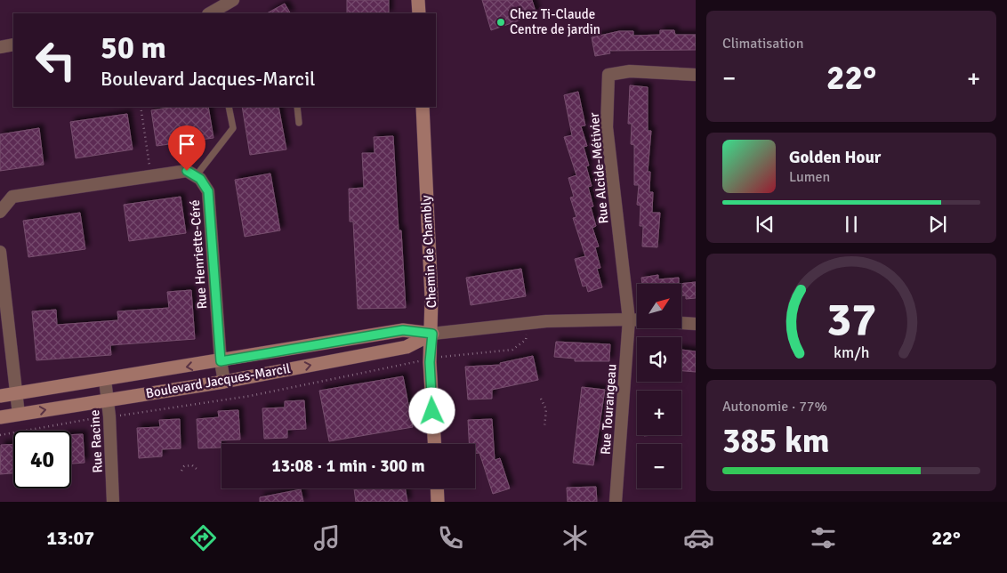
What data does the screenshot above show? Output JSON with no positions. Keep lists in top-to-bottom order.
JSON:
{
  "streets": {
    "street": [
      "Rue Alcide-Métivier",
      "Chemin de Chambly",
      "Rue Henriette-Céré",
      "Boulevard Jacques-Marcil",
      "Rue Tourangeau",
      "Rue Racine"
    ]
  },
  "crossings": [
    ["Rue Alcide-Métivier", "Boulevard Jacques-Marcil"],
    ["Rue Alcide-Métivier", "Rue Tourangeau"],
    ["Chemin de Chambly", "Boulevard Jacques-Marcil"],
    ["Rue Henriette-Céré", "Boulevard Jacques-Marcil"],
    ["Boulevard Jacques-Marcil", "Rue Tourangeau"],
    ["Boulevard Jacques-Marcil", "Rue Racine"]
  ],
  "places": ["Chez Ti-Claude Centre de jardin"],
  "north": "top right",
  "page": {
    "tile": [
      "Climatisation",
      ["Autonomie · 77%", "385 km"]
    ],
    "turn": ["50 m", "Boulevard Jacques-Marcil"],
    "heat": ["−", "22°", "+"],
    "song": ["Golden Hour", "Lumen"],
    "map_buttons": ["+", "−"],
    "limit": "40",
    "trip": "13:08 · 1 min · 300 m",
    "tabs": ["13:07", "22°"],
    "gauge": ["37", "km/h"]
  }
}
